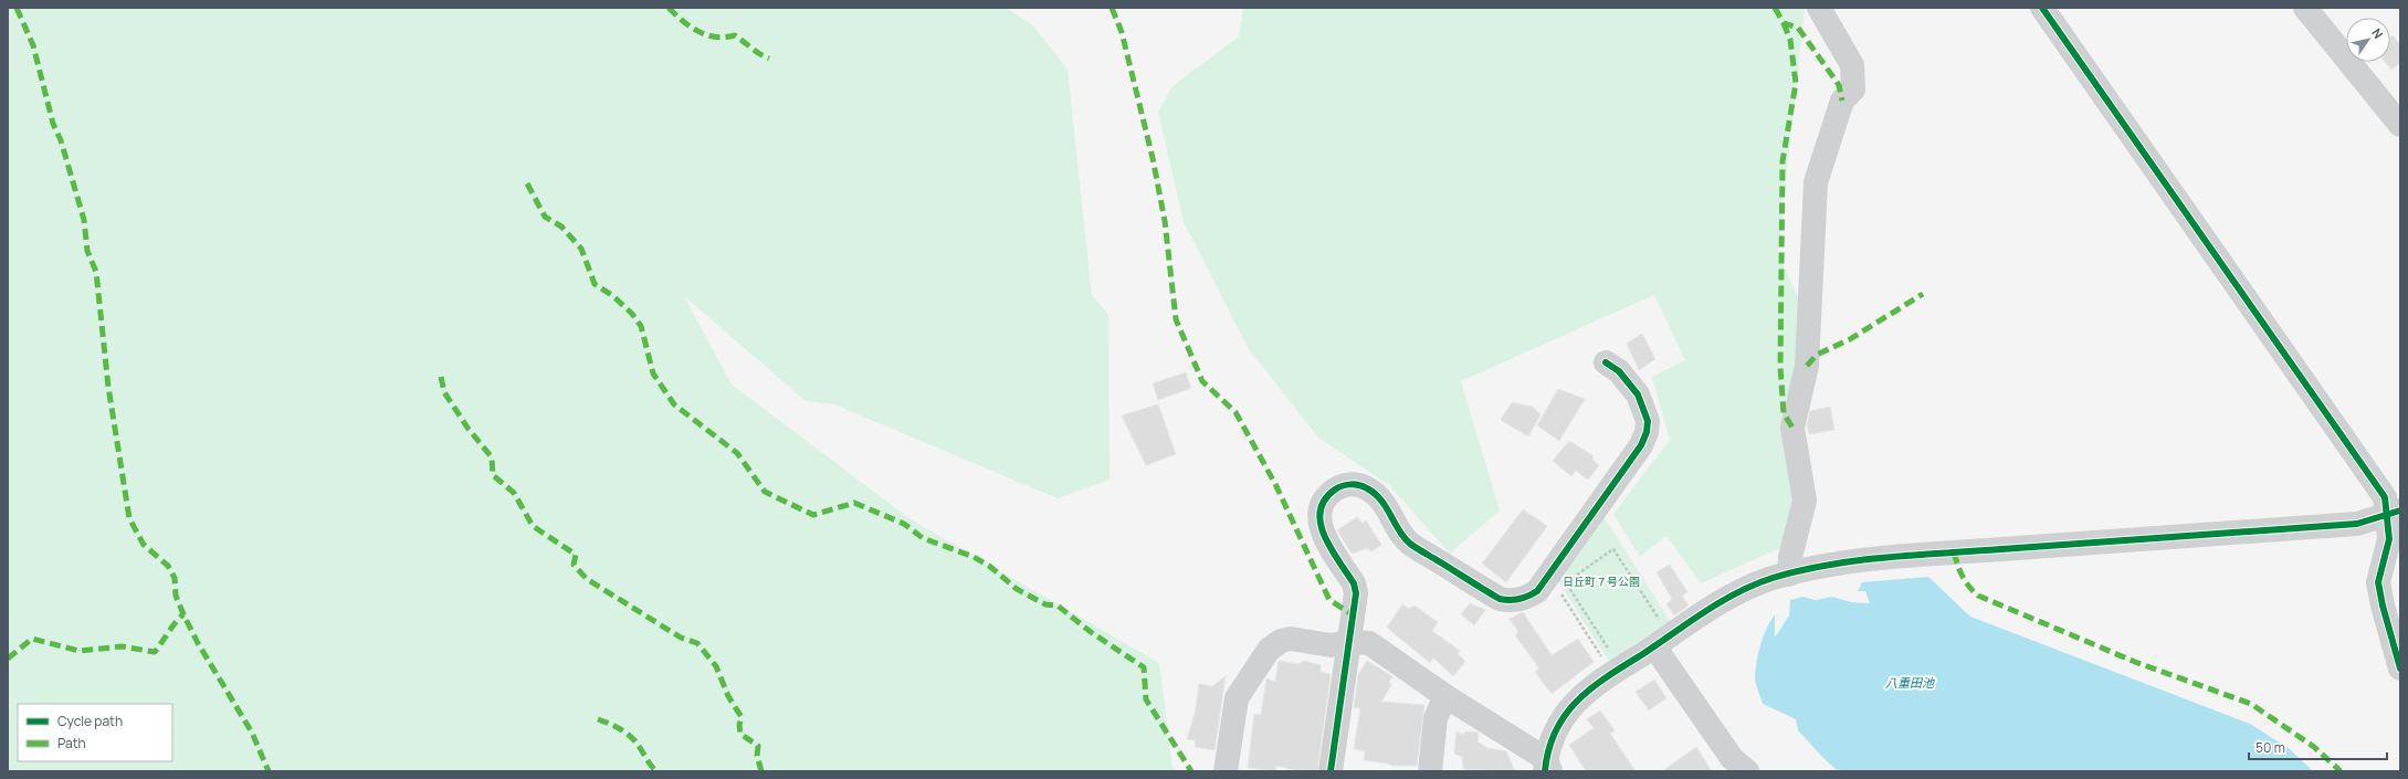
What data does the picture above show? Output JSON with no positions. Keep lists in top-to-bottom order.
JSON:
{
  "water": ["八重田池"],
  "parks": ["日丘町７号公園"],
  "legend": ["Cycle path", "Path"],
  "scale_bar": "50 m",
  "north": "top right"
}
